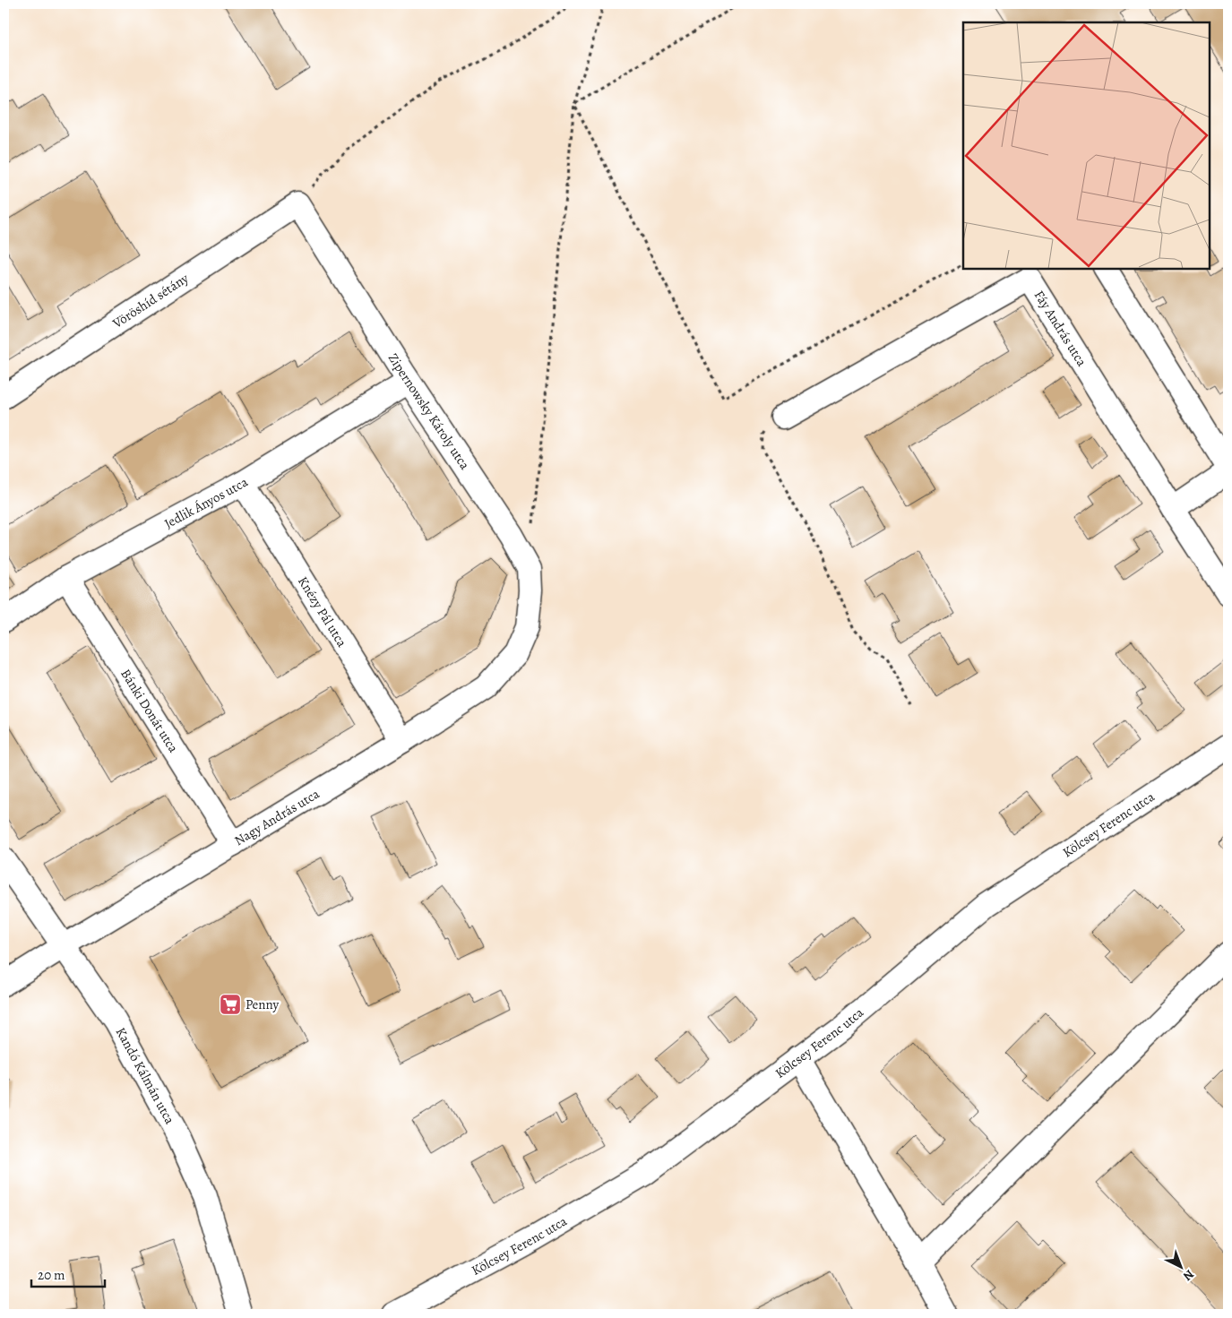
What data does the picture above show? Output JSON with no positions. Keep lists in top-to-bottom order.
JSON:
{
  "streets": {
    "street": [
      "Vöröshíd sétány",
      "Fáy András utca",
      "Zipernowsky Károly utca",
      "Jedlik Ányos utca",
      "Knézy Pál utca",
      "Bánki Donát utca",
      "Nagy András utca",
      "Kölcsey Ferenc utca",
      "Kandó Kálmán utca"
    ]
  },
  "crossings": [
    ["Vöröshíd sétány", "Zipernowsky Károly utca"],
    ["Zipernowsky Károly utca", "Jedlik Ányos utca"],
    ["Zipernowsky Károly utca", "Nagy András utca"],
    ["Jedlik Ányos utca", "Knézy Pál utca"],
    ["Jedlik Ányos utca", "Bánki Donát utca"],
    ["Knézy Pál utca", "Nagy András utca"],
    ["Bánki Donát utca", "Nagy András utca"],
    ["Nagy András utca", "Kandó Kálmán utca"]
  ],
  "places": {
    "supermarket": ["Penny"]
  },
  "scale_bar": "20 m",
  "north": "bottom right"
}
